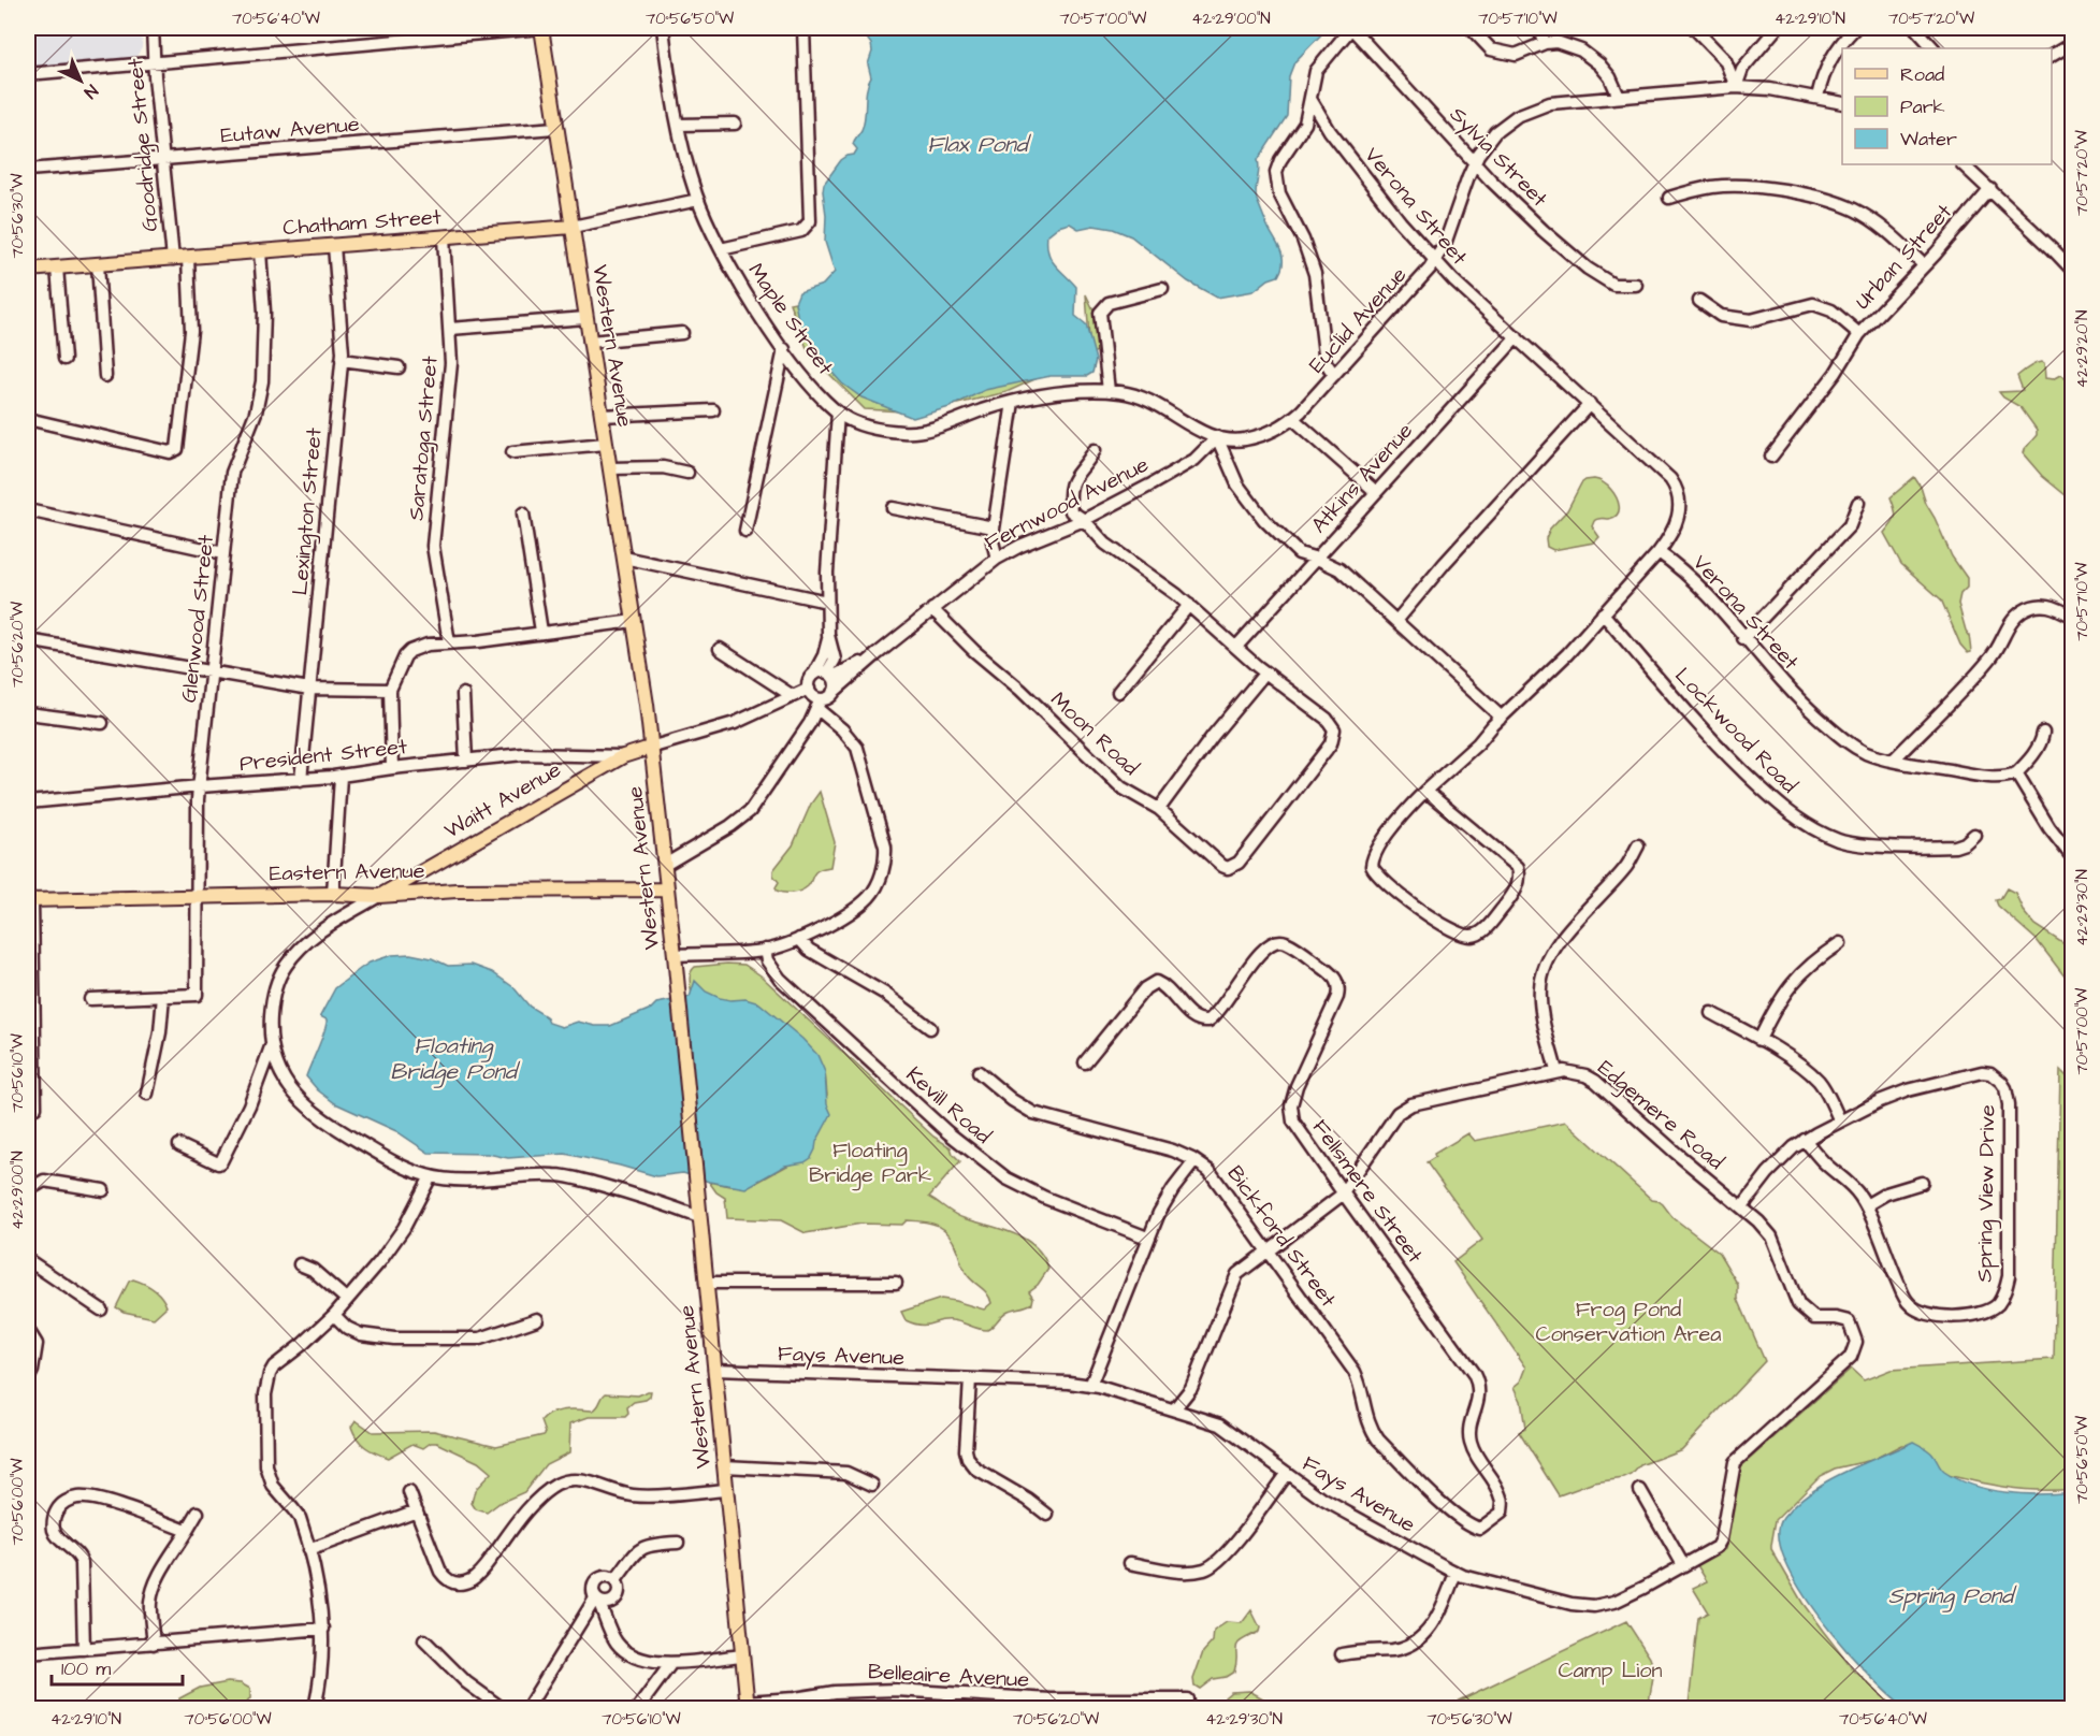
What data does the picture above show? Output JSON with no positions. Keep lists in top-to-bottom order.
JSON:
{
  "streets": {
    "main road": [
      "Chatham Street",
      "Western Avenue",
      "Waitt Avenue",
      "Eastern Avenue"
    ],
    "street": [
      "Eutaw Avenue",
      "Goodridge Street",
      "Sylvia Street",
      "Verona Street",
      "Urban Street",
      "Maple Street",
      "Euclid Avenue",
      "Saratoga Street",
      "Atkins Avenue",
      "Fernwood Avenue",
      "Lexington Street",
      "Glenwood Street",
      "Lockwood Road",
      "Moon Road",
      "President Street",
      "Kevill Road",
      "Edgemere Road",
      "Fellsmere Street",
      "Spring View Drive",
      "Bickford Street",
      "Fays Avenue",
      "Belleaire Avenue"
    ]
  },
  "crossings": [
    ["Eutaw Avenue", "Goodridge Street"],
    ["Eutaw Avenue", "Western Avenue"],
    ["Goodridge Street", "Chatham Street"],
    ["Sylvia Street", "Euclid Avenue"],
    ["Verona Street", "Euclid Avenue"],
    ["Verona Street", "Atkins Avenue"],
    ["Chatham Street", "Maple Street"],
    ["Chatham Street", "Western Avenue"],
    ["Chatham Street", "Saratoga Street"],
    ["Chatham Street", "Lexington Street"],
    ["Chatham Street", "Glenwood Street"],
    ["Maple Street", "Euclid Avenue"],
    ["Euclid Avenue", "Fernwood Avenue"],
    ["Western Avenue", "Waitt Avenue"],
    ["Western Avenue", "Eastern Avenue"],
    ["Western Avenue", "Fays Avenue"],
    ["Western Avenue", "Belleaire Avenue"],
    ["Fernwood Avenue", "Moon Road"],
    ["Lexington Street", "President Street"],
    ["Glenwood Street", "President Street"],
    ["Glenwood Street", "Eastern Avenue"],
    ["President Street", "Waitt Avenue"],
    ["Waitt Avenue", "Eastern Avenue"],
    ["Edgemere Road", "Fellsmere Street"],
    ["Edgemere Road", "Spring View Drive"],
    ["Edgemere Road", "Bickford Street"],
    ["Edgemere Road", "Fays Avenue"],
    ["Fellsmere Street", "Bickford Street"]
  ],
  "water": ["Flax Pond", "Floating Bridge Pond", "Spring Pond"],
  "parks": ["Floating Bridge Park", "Frog Pond Conservation Area", "Camp Lion"],
  "legend": ["Road", "Park", "Water"],
  "scale_bar": "100 m",
  "north": "bottom right",
  "coordinates": [
    "70°56'40\"W",
    "70°56'50\"W",
    "70°57'00\"W",
    "42°29'00\"N",
    "70°57'10\"W",
    "42°29'10\"N",
    "70°57'20\"W",
    "70°56'30\"W",
    "42°29'20\"N",
    "70°56'20\"W",
    "42°29'30\"N",
    "70°56'10\"W",
    "70°56'00\"W"
  ]
}
